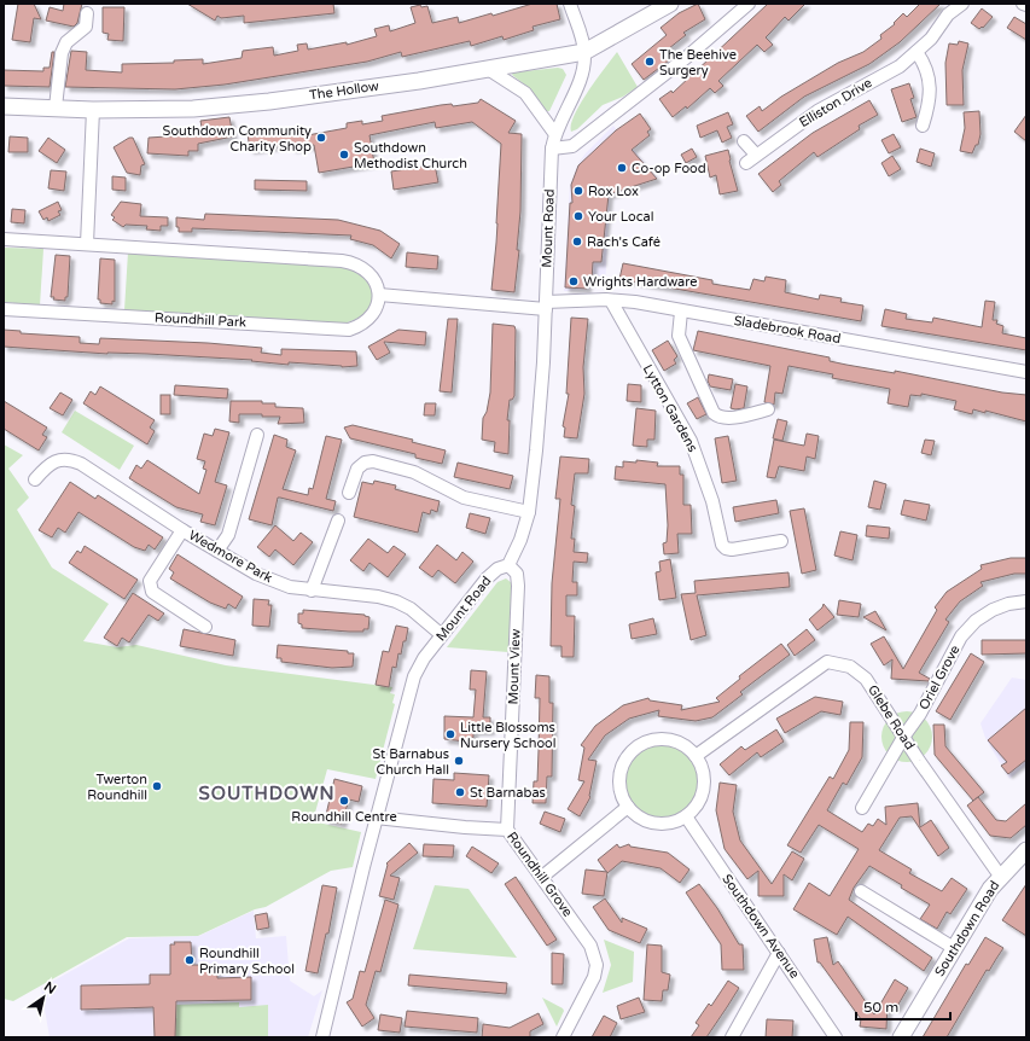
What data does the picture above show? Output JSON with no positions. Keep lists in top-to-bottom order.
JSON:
{
  "streets": {
    "street": [
      "The Hollow",
      "Elliston Drive",
      "Mount Road",
      "Roundhill Park",
      "Sladebrook Road",
      "Lytton Gardens",
      "Wedmore Park",
      "Mount View",
      "Oriel Grove",
      "Glebe Road",
      "Roundhill Grove",
      "Southdown Avenue",
      "Southdown Road"
    ]
  },
  "crossings": [
    ["The Hollow", "Mount Road"],
    ["Mount Road", "Sladebrook Road"],
    ["Mount Road", "Wedmore Park"],
    ["Mount Road", "Mount View"],
    ["Mount Road", "Roundhill Grove"],
    ["Sladebrook Road", "Lytton Gardens"],
    ["Mount View", "Roundhill Grove"],
    ["Oriel Grove", "Glebe Road"],
    ["Glebe Road", "Southdown Avenue"],
    ["Glebe Road", "Southdown Road"]
  ],
  "districts": ["SOUTHDOWN"],
  "places": [
    "The Beehive Surgery",
    "Southdown Community Charity Shop",
    "Southdown Methodist Church",
    "Co-op Food",
    "Rox Lox",
    "Your Local",
    "Rach's Café",
    "Wrights Hardware",
    "Little Blossoms Nursery School",
    "St Barnabus Church Hall",
    "Twerton Roundhill",
    "St Barnabas",
    "Roundhill Centre",
    "Roundhill Primary School"
  ],
  "scale_bar": "50 m",
  "north": "top right"
}
